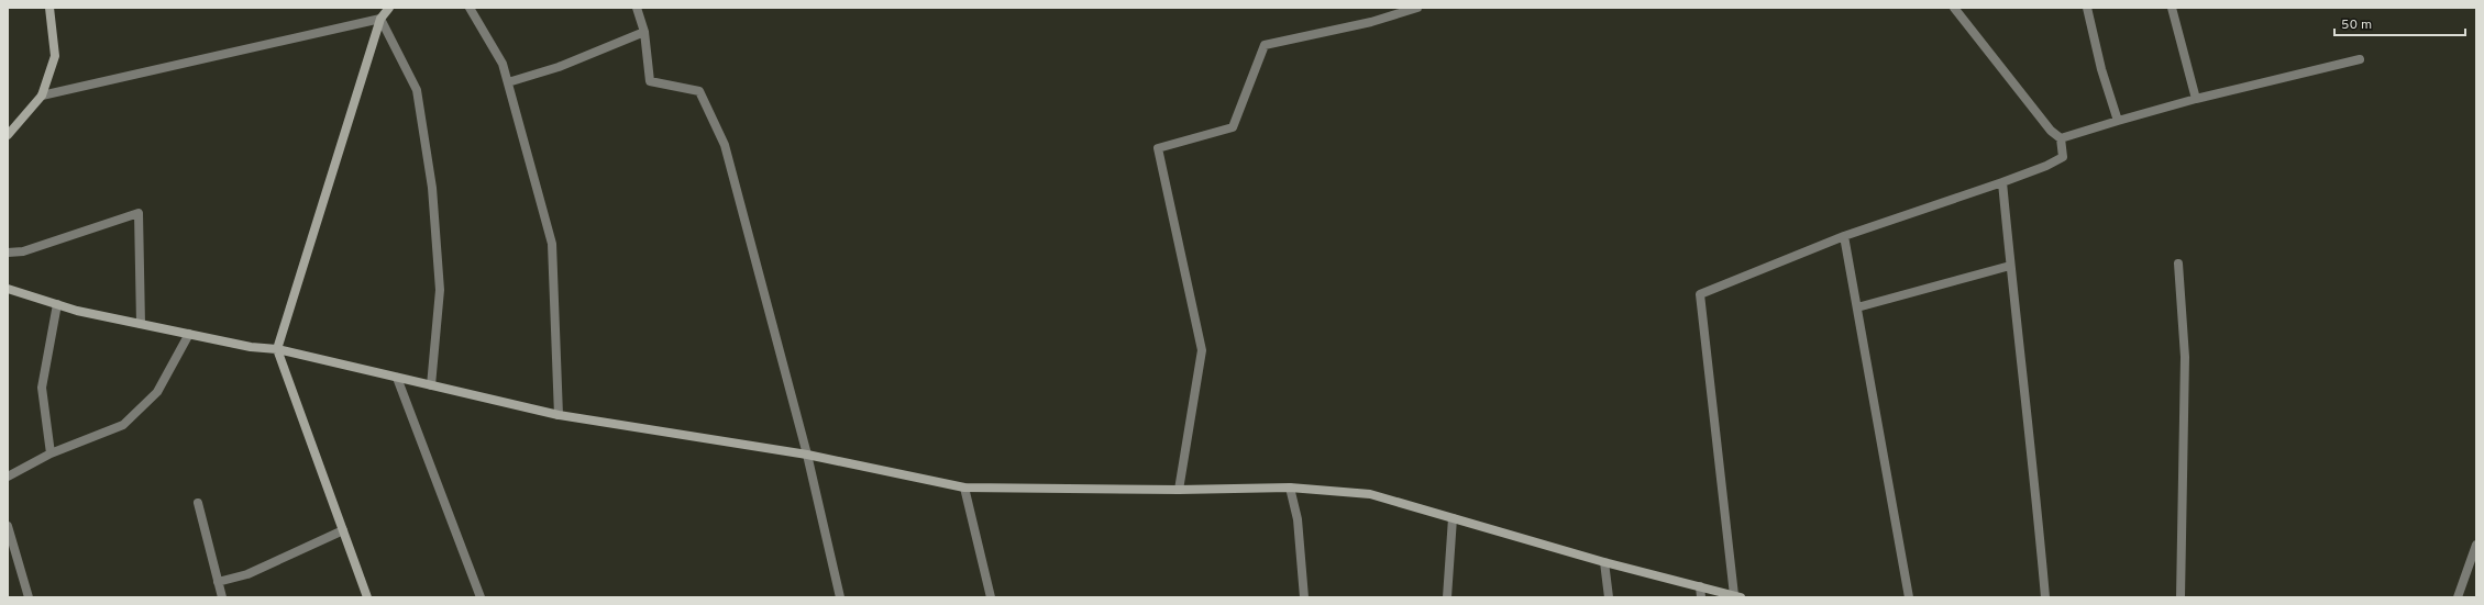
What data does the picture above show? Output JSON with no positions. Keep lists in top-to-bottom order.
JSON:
{
  "scale_bar": "50 m"
}
